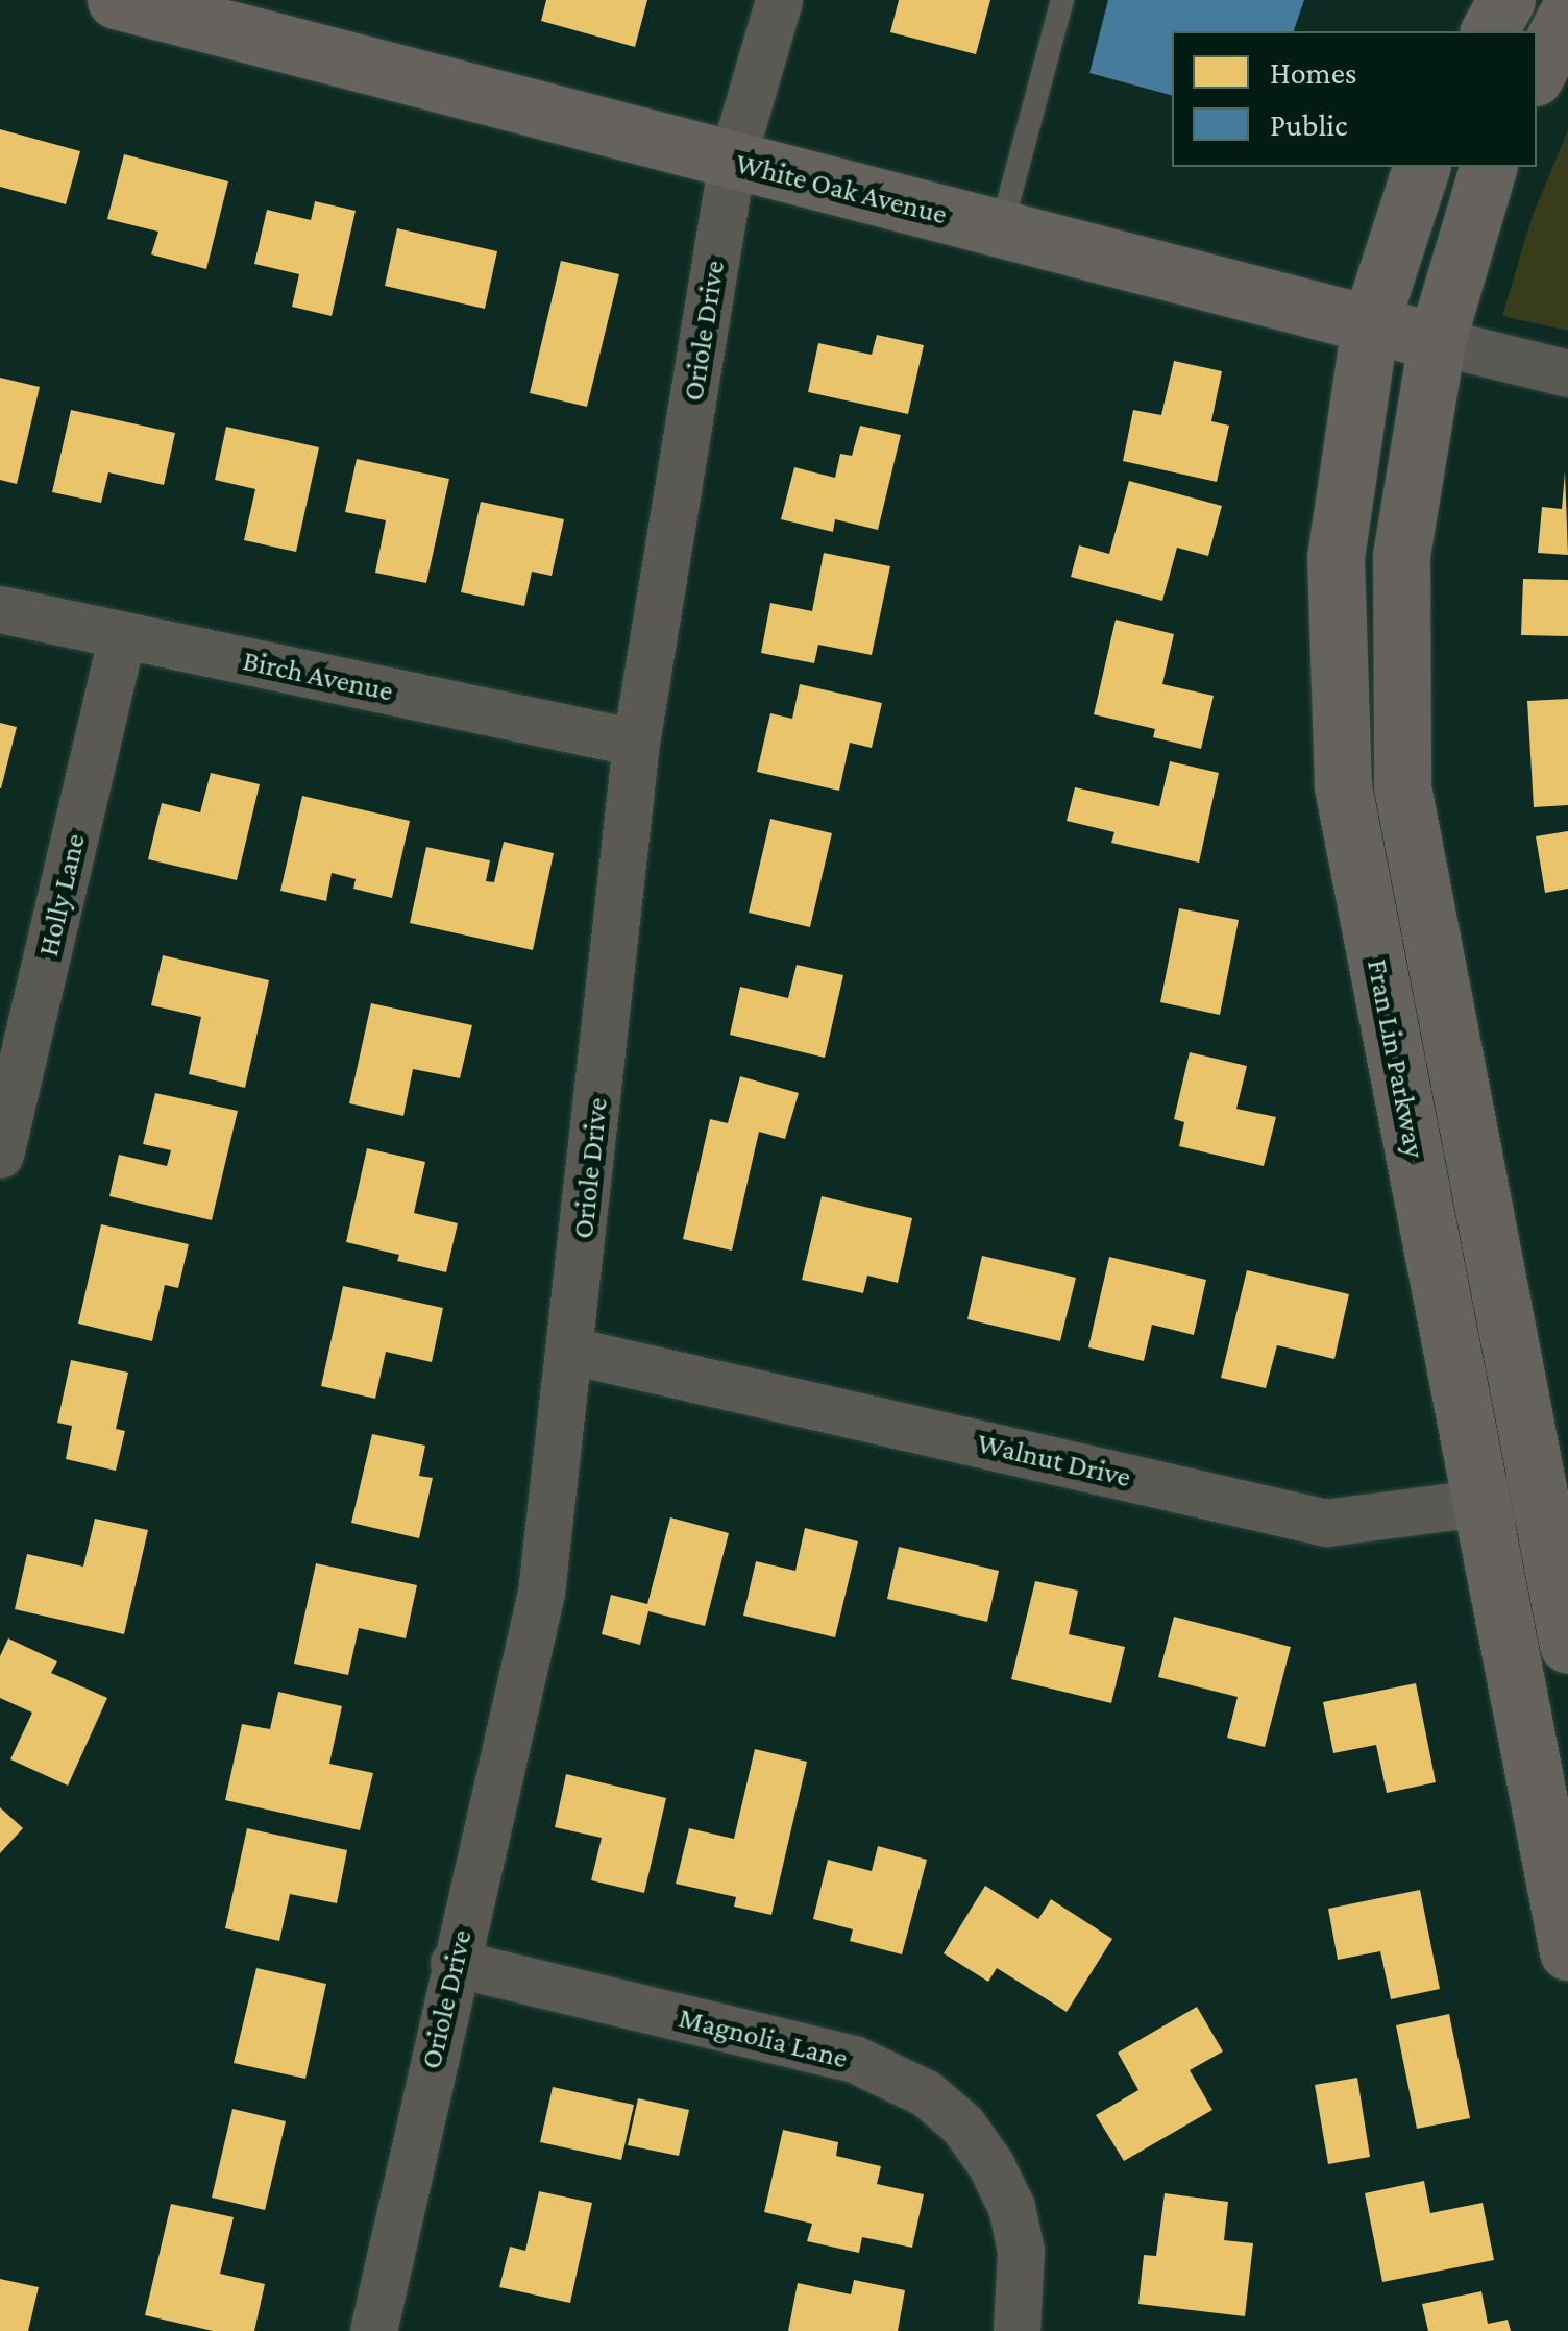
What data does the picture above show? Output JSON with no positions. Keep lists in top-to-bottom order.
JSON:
{
  "streets": {
    "street": [
      "White Oak Avenue",
      "Oriole Drive",
      "Birch Avenue",
      "Holly Lane",
      "Fran Lin Parkway",
      "Walnut Drive",
      "Magnolia Lane"
    ]
  },
  "crossings": [
    ["White Oak Avenue", "Oriole Drive"],
    ["White Oak Avenue", "Fran Lin Parkway"],
    ["Oriole Drive", "Birch Avenue"],
    ["Oriole Drive", "Walnut Drive"],
    ["Oriole Drive", "Magnolia Lane"],
    ["Birch Avenue", "Holly Lane"],
    ["Fran Lin Parkway", "Walnut Drive"]
  ],
  "legend": ["Homes", "Public"]
}
